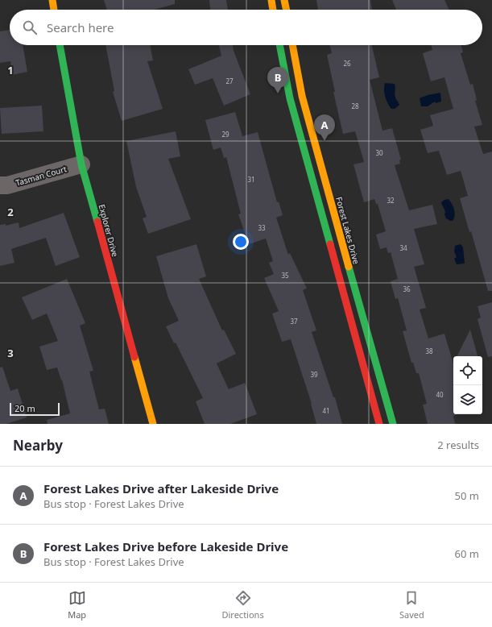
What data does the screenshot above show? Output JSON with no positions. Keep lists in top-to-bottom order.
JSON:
{
  "streets": {
    "main road": ["Explorer Drive", "Forest Lakes Drive"],
    "street": ["Tasman Court"]
  },
  "crossings": [
    ["Tasman Court", "Explorer Drive"]
  ],
  "house_numbers": [
    "26",
    "27",
    "28",
    "29",
    "30",
    "31",
    "32",
    "33",
    "34",
    "35",
    "36",
    "37",
    "38",
    "39",
    "40",
    "41"
  ],
  "scale_bar": "20 m",
  "page": {
    "search": "Search here",
    "pins": ["B", "A"],
    "scale": "20 m",
    "heading": ["Nearby", "2 results"],
    "list": [
      {
        "mark": "A",
        "name": "Forest Lakes Drive after Lakeside Drive",
        "note": "Bus stop · Forest Lakes Drive",
        "value": "50 m"
      },
      {
        "mark": "B",
        "name": "Forest Lakes Drive before Lakeside Drive",
        "note": "Bus stop · Forest Lakes Drive",
        "value": "60 m"
      }
    ],
    "nav": ["Map", "Directions", "Saved"]
  },
  "grid": {
    "rows": ["1", "2", "3"]
  }
}
